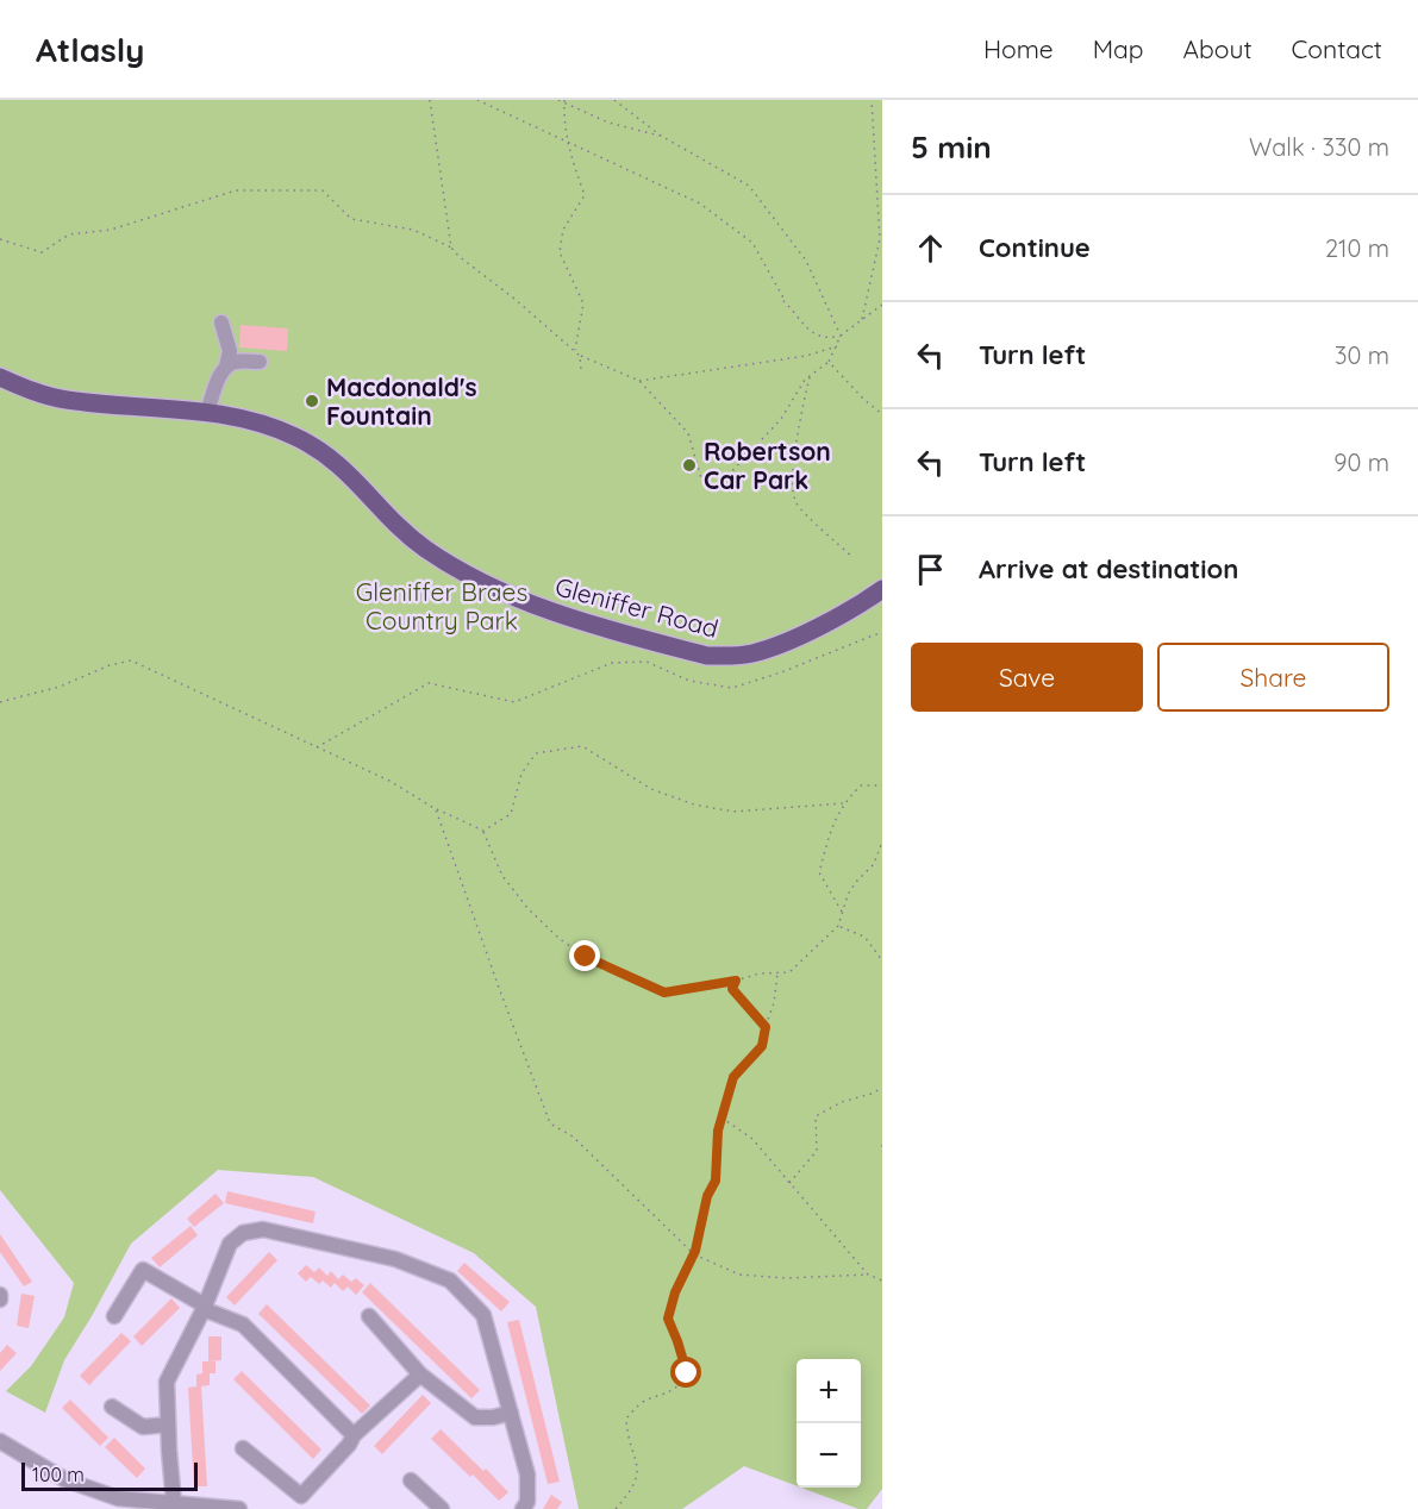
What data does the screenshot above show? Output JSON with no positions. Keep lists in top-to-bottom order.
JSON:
{
  "streets": {
    "main road": ["Gleniffer Road"]
  },
  "parks": ["Gleniffer Braes Country Park"],
  "places": ["Macdonald's Fountain", "Robertson Car Park"],
  "scale_bar": "100 m",
  "page": {
    "header": "Atlasly",
    "nav": [
      "Home",
      "Map",
      "About",
      "Contact"
    ],
    "heading": ["5 min", "Walk · 330 m"],
    "list": [
      ["Continue", "210 m"],
      ["Turn left", "30 m"],
      ["Turn left", "90 m"],
      "Arrive at destination"
    ],
    "buttons": ["Save", "Share"],
    "map_buttons": ["+", "−"],
    "scale": "100 m"
  }
}
